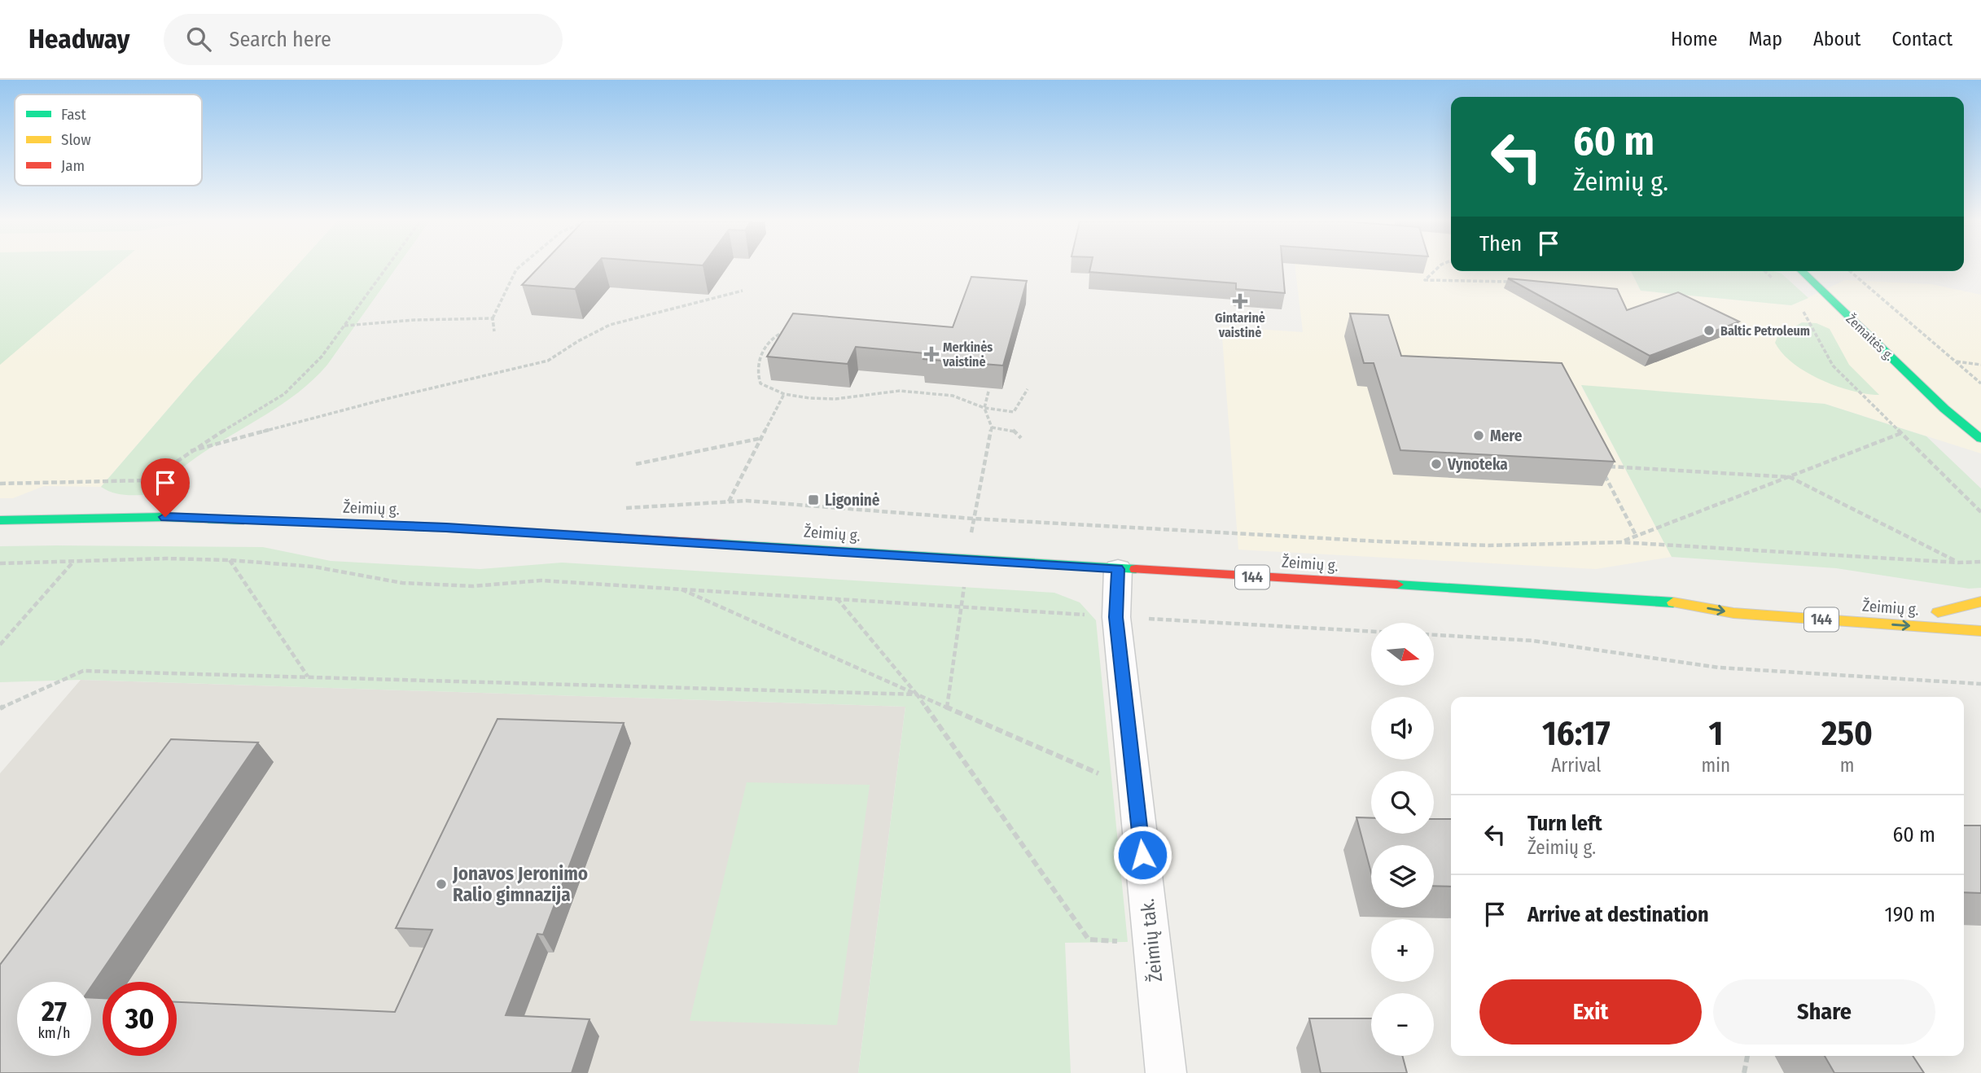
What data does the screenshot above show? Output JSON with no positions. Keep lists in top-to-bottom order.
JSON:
{
  "streets": {
    "main road": ["Žemaitės g.", "Žeimių g.", "144"],
    "street": ["Žeimių tak."]
  },
  "crossings": [
    ["Žeimių g.", "Žeimių tak."]
  ],
  "places": {
    "health": ["Gintarinė vaistinė", "Merkinės vaistinė"],
    "other": [
      "Baltic Petroleum",
      "Mere",
      "Vynoteka",
      "Jonavos Jeronimo Ralio gimnazija"
    ],
    "transit": ["Ligoninė"]
  },
  "legend": ["Fast", "Slow", "Jam"],
  "north": "right",
  "page": {
    "header": "Headway",
    "search": "Search here",
    "nav": [
      "Home",
      "Map",
      "About",
      "Contact"
    ],
    "turn": ["60 m", "Žeimių g."],
    "then": "Then",
    "map_buttons": ["+", "−"],
    "eta": [
      "16:17",
      "Arrival",
      "1",
      "min",
      "250",
      "m"
    ],
    "list": [
      {
        "name": "Turn left",
        "note": "Žeimių g.",
        "value": "60 m"
      },
      {
        "name": "Arrive at destination",
        "value": "190 m"
      }
    ],
    "buttons": ["Exit", "Share"],
    "speed": "27 km/h",
    "limit": "30"
  }
}
